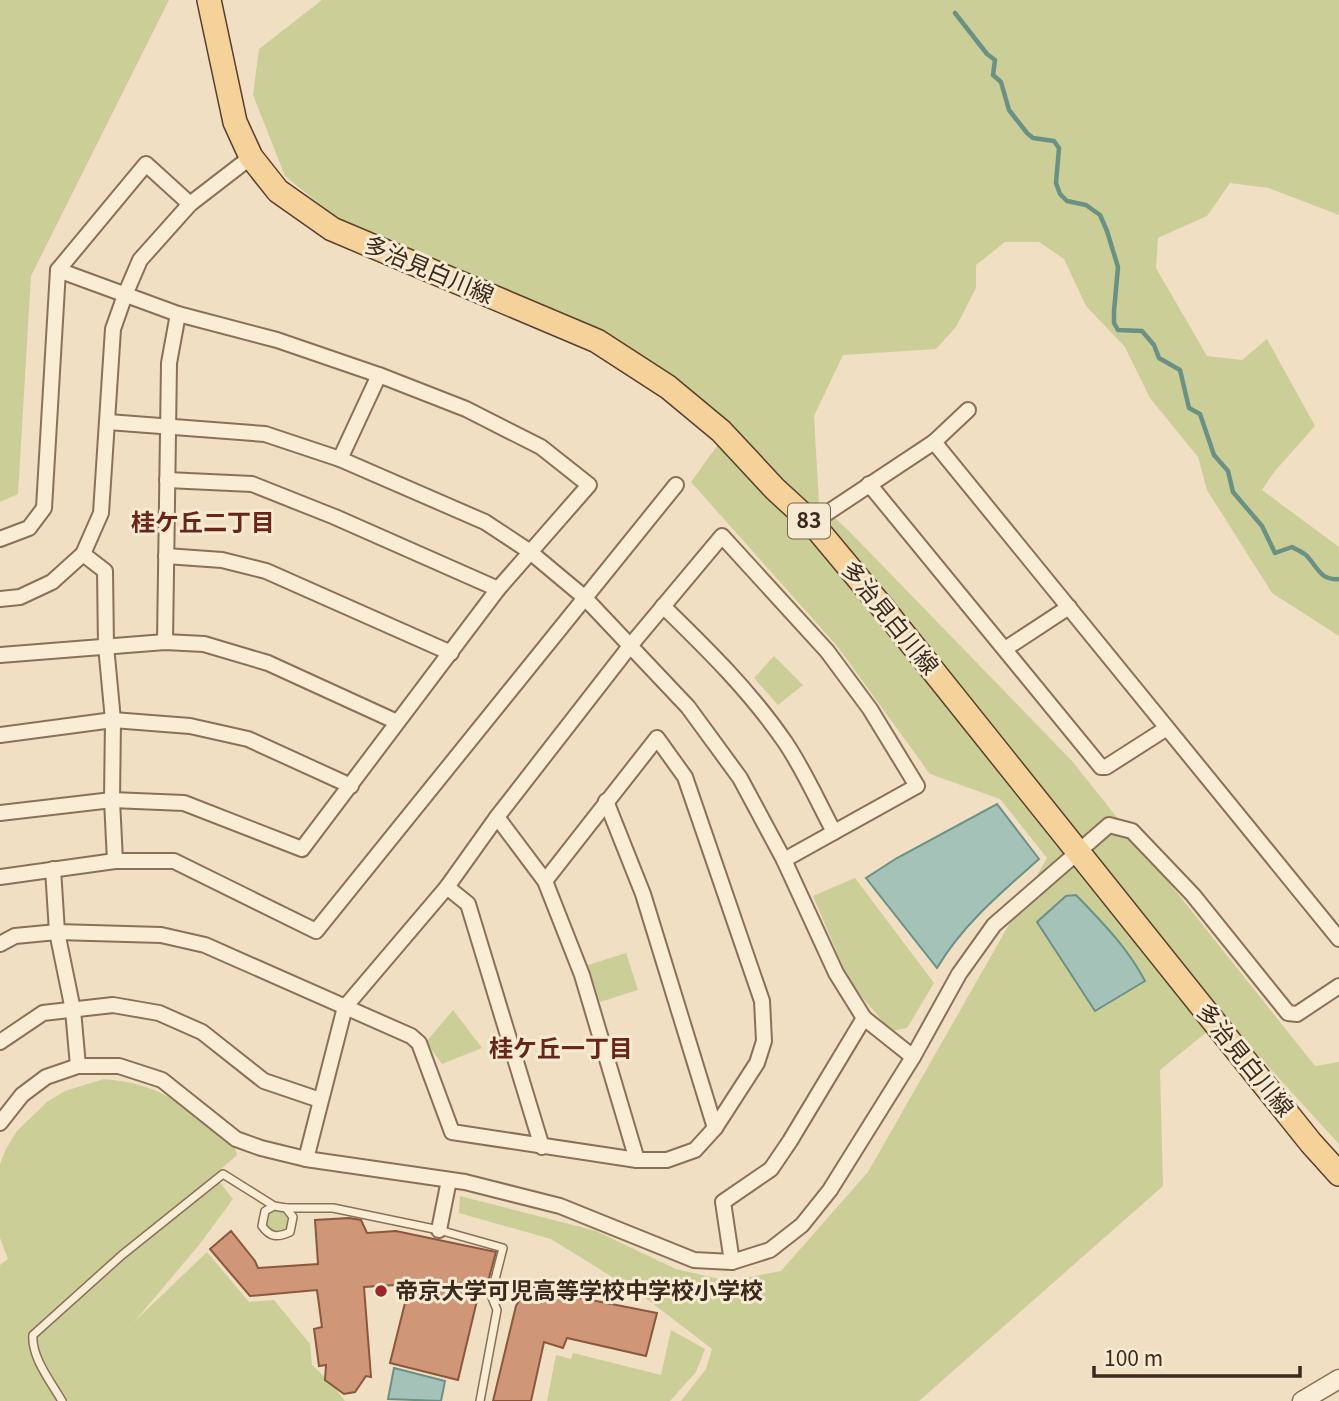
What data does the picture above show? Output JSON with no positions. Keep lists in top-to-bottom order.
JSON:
{
  "streets": {
    "main road": ["多治見白川線", "83"]
  },
  "districts": ["桂ケ丘二丁目", "桂ケ丘一丁目"],
  "places": ["帝京大学可児高等学校中学校小学校"],
  "scale_bar": "100 m"
}
